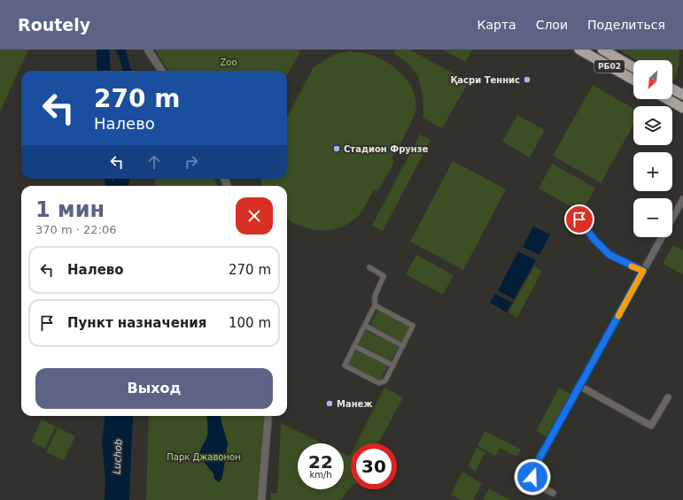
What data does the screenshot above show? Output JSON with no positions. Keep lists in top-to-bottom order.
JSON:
{
  "streets": {
    "highway": ["РБ02"]
  },
  "water": ["Luchob"],
  "parks": ["Zoo", "Парк Джавонон"],
  "places": ["Қасри Теннис", "Стадион Фрунзе", "Манеж"],
  "north": "bottom left",
  "page": {
    "header": "Routely",
    "nav": ["Карта", "Слои", "Поделиться"],
    "map_buttons": ["+", "−"],
    "turn": ["270 m", "Налево"],
    "heading": ["1 мин", "370 m · 22:06"],
    "list": [
      {
        "name": "Налево",
        "value": "270 m"
      },
      {
        "name": "Пункт назначения",
        "value": "100 m"
      }
    ],
    "buttons": "Выход",
    "speed": "22 km/h",
    "limit": "30"
  }
}
